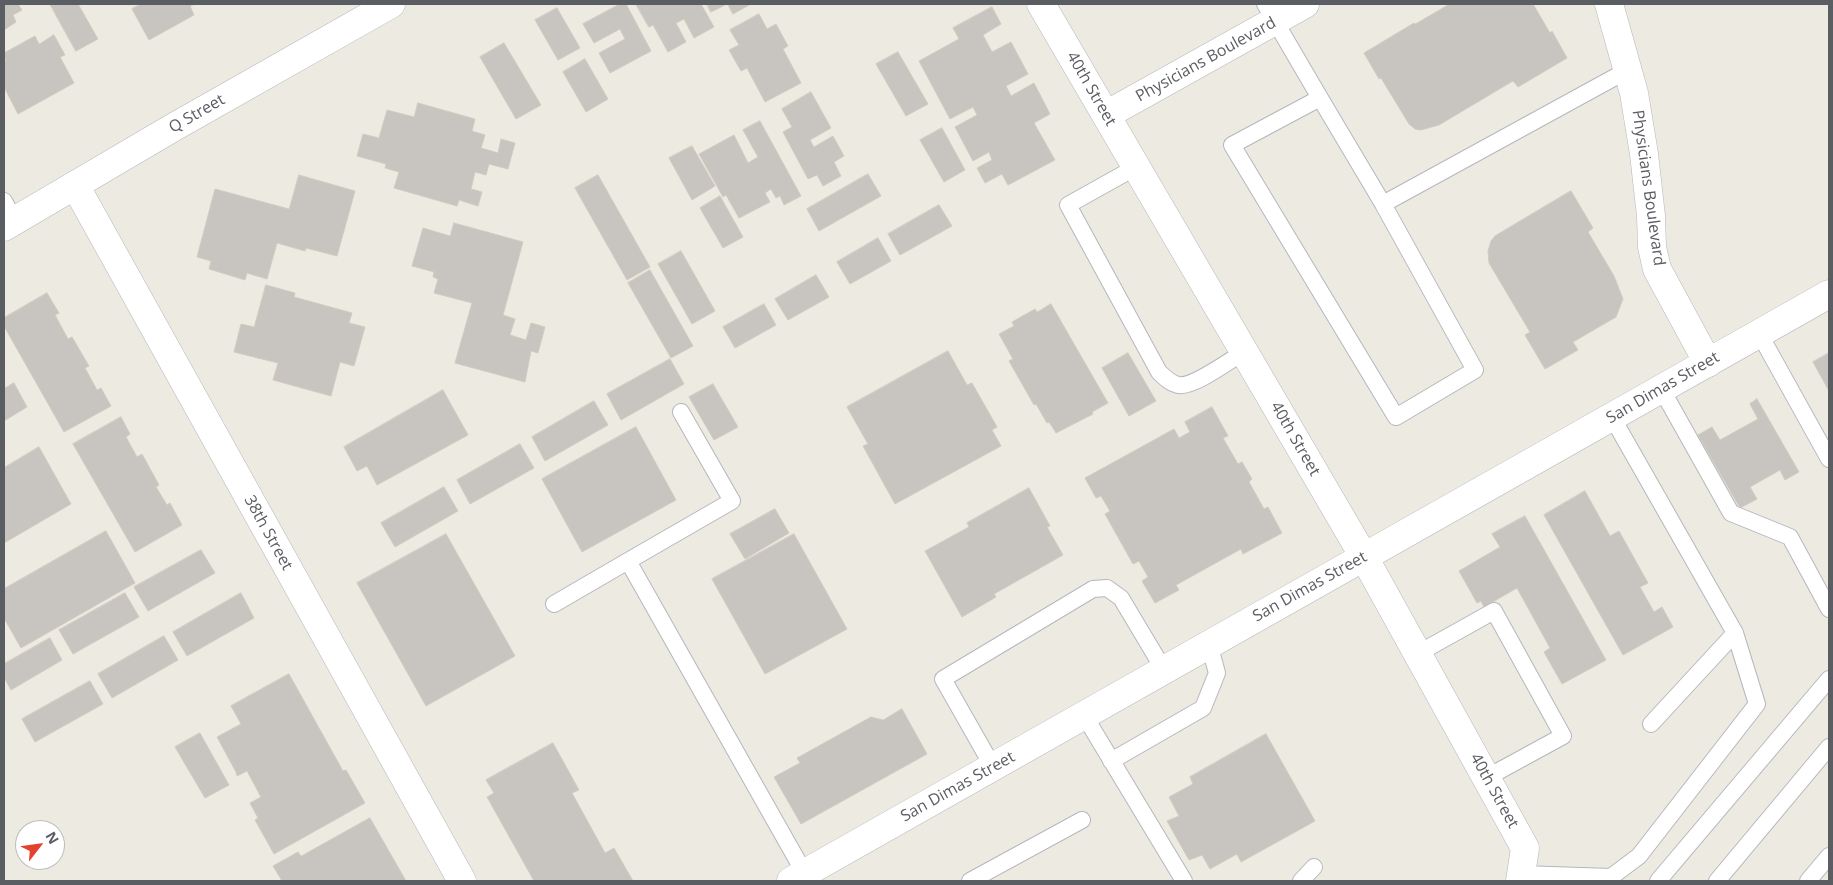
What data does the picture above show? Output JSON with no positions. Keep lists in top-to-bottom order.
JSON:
{
  "streets": {
    "street": [
      "Physicians Boulevard",
      "40th Street",
      "Q Street",
      "San Dimas Street",
      "38th Street"
    ]
  },
  "crossings": [
    ["Physicians Boulevard", "40th Street"],
    ["Physicians Boulevard", "San Dimas Street"],
    ["40th Street", "San Dimas Street"],
    ["Q Street", "38th Street"]
  ],
  "north": "top right"
}
